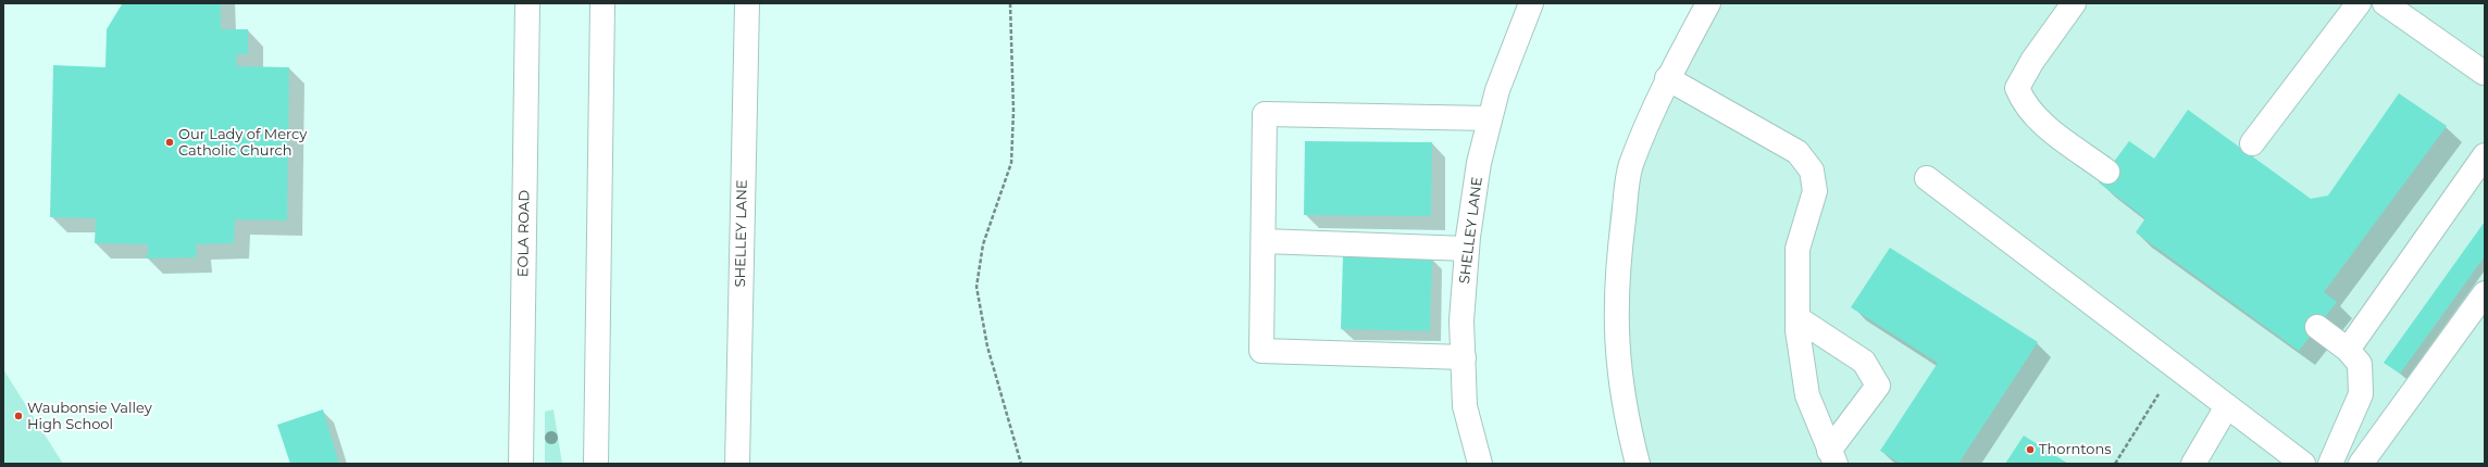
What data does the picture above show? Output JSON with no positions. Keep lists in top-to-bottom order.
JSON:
{
  "streets": {
    "street": ["SHELLEY LANE", "EOLA ROAD"]
  },
  "places": ["Our Lady of Mercy Catholic Church", "Waubonsie Valley High School", "Thorntons"]
}
